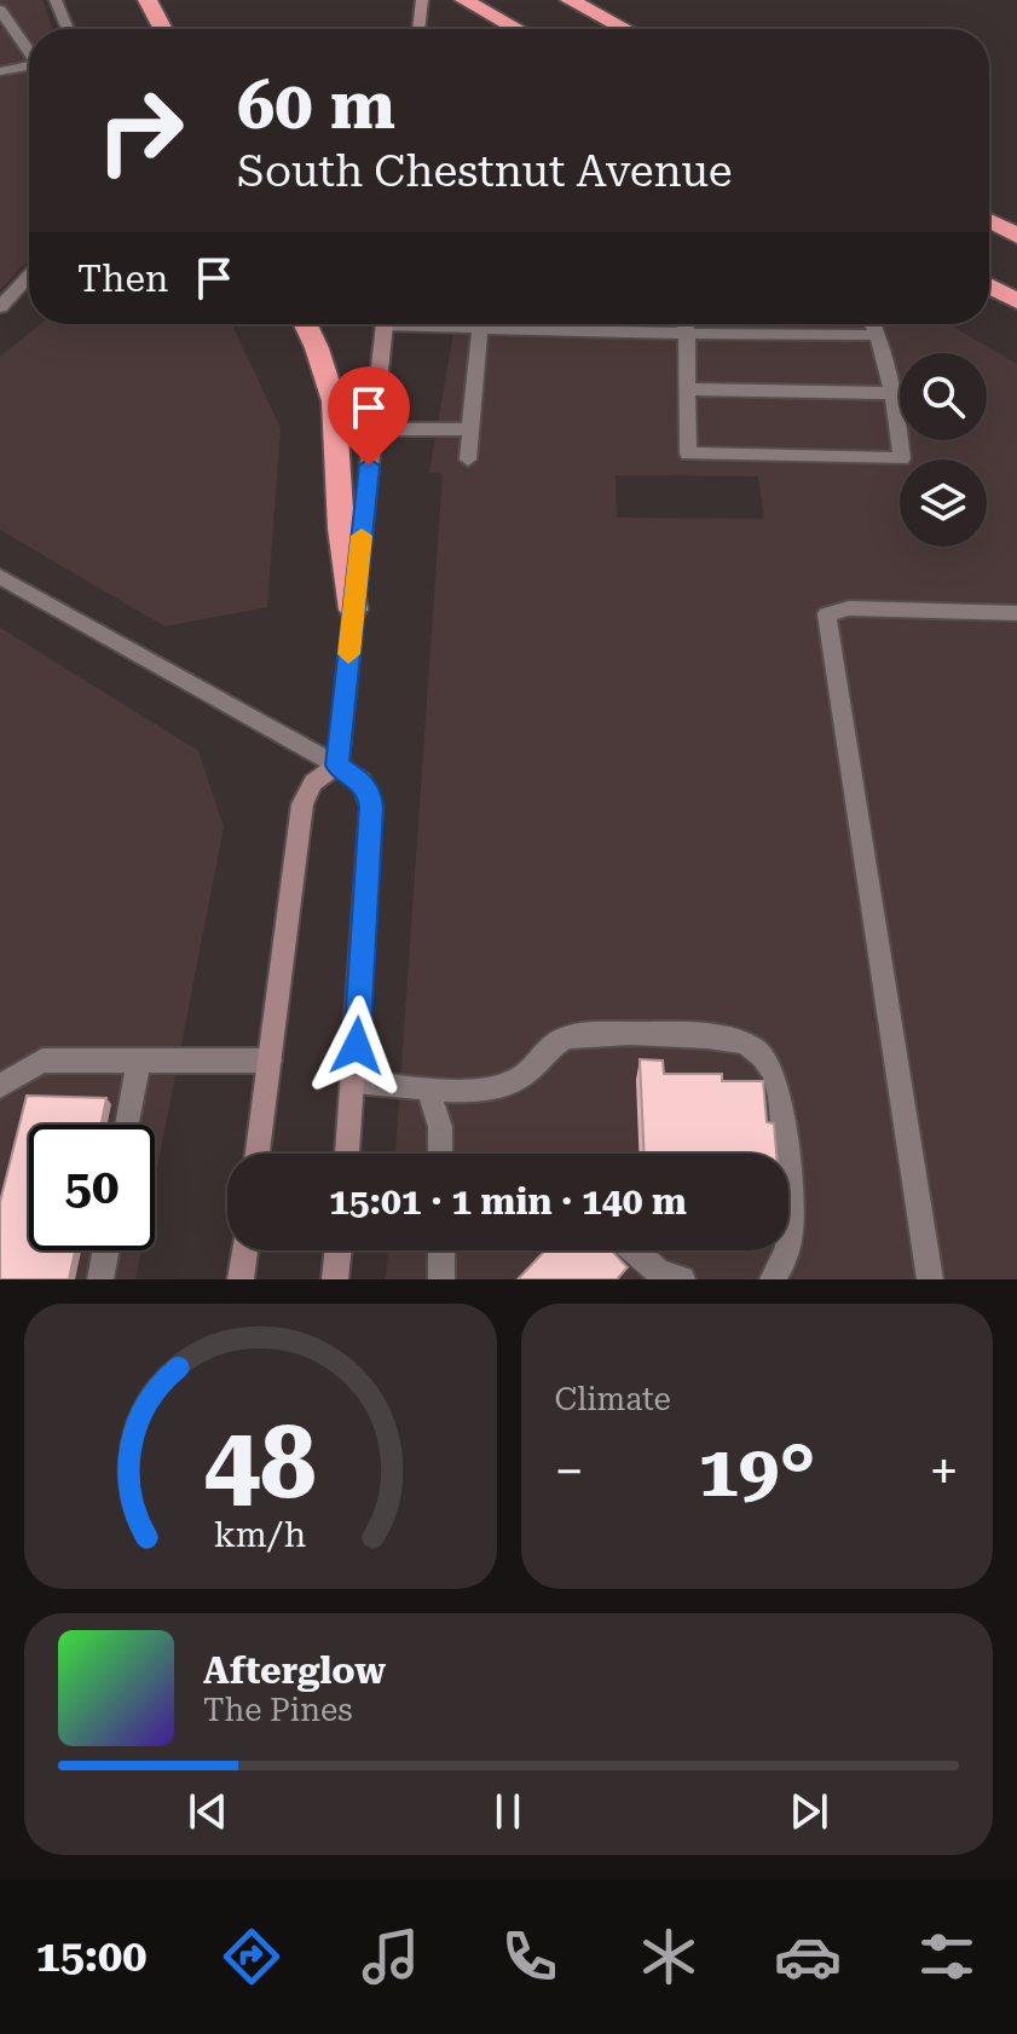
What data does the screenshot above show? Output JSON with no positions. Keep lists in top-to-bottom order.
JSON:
{
  "page": {
    "turn": ["60 m", "South Chestnut Avenue"],
    "then": "Then",
    "limit": "50",
    "trip": "15:01 · 1 min · 140 m",
    "tile": "Climate",
    "heat": ["−", "19°", "+"],
    "song": ["Afterglow", "The Pines"],
    "tabs": "15:00",
    "gauge": ["48", "km/h"]
  }
}
